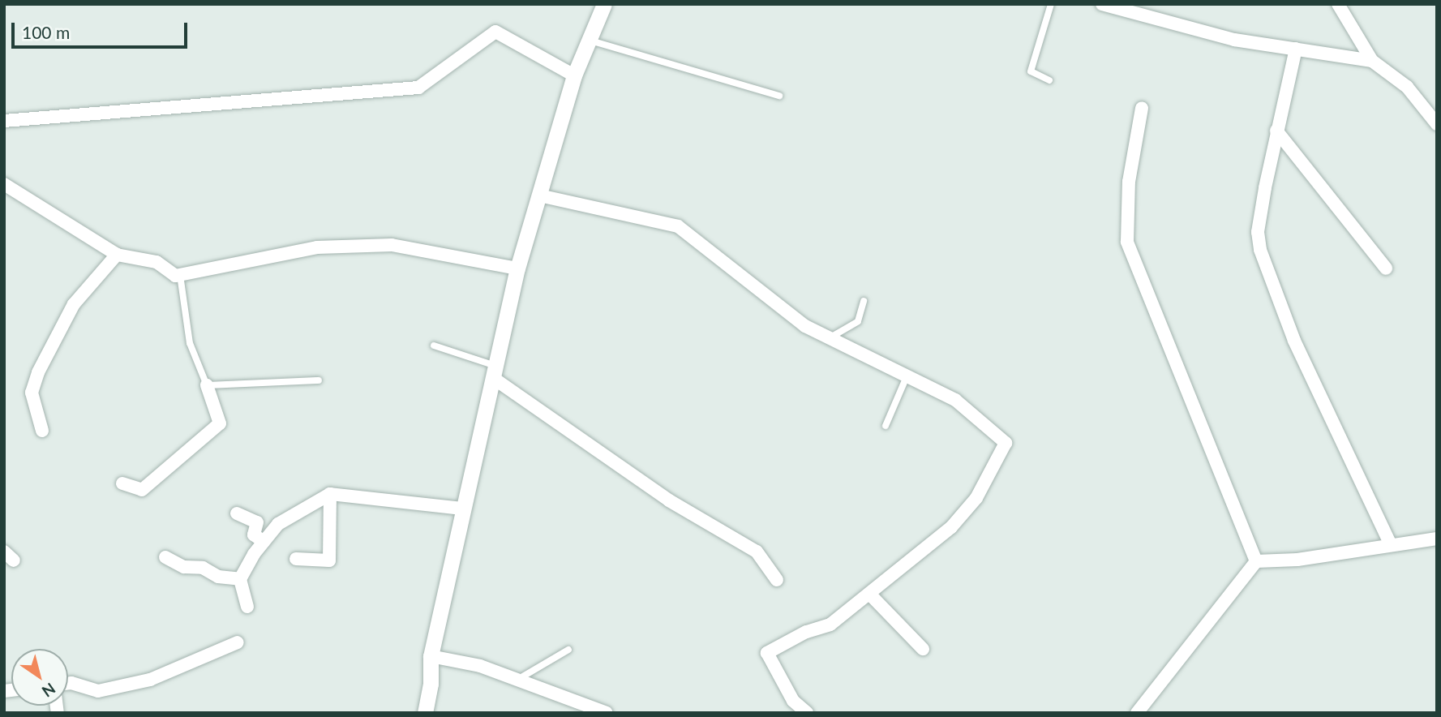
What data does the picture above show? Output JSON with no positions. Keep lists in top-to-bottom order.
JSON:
{
  "scale_bar": "100 m",
  "north": "bottom right"
}
